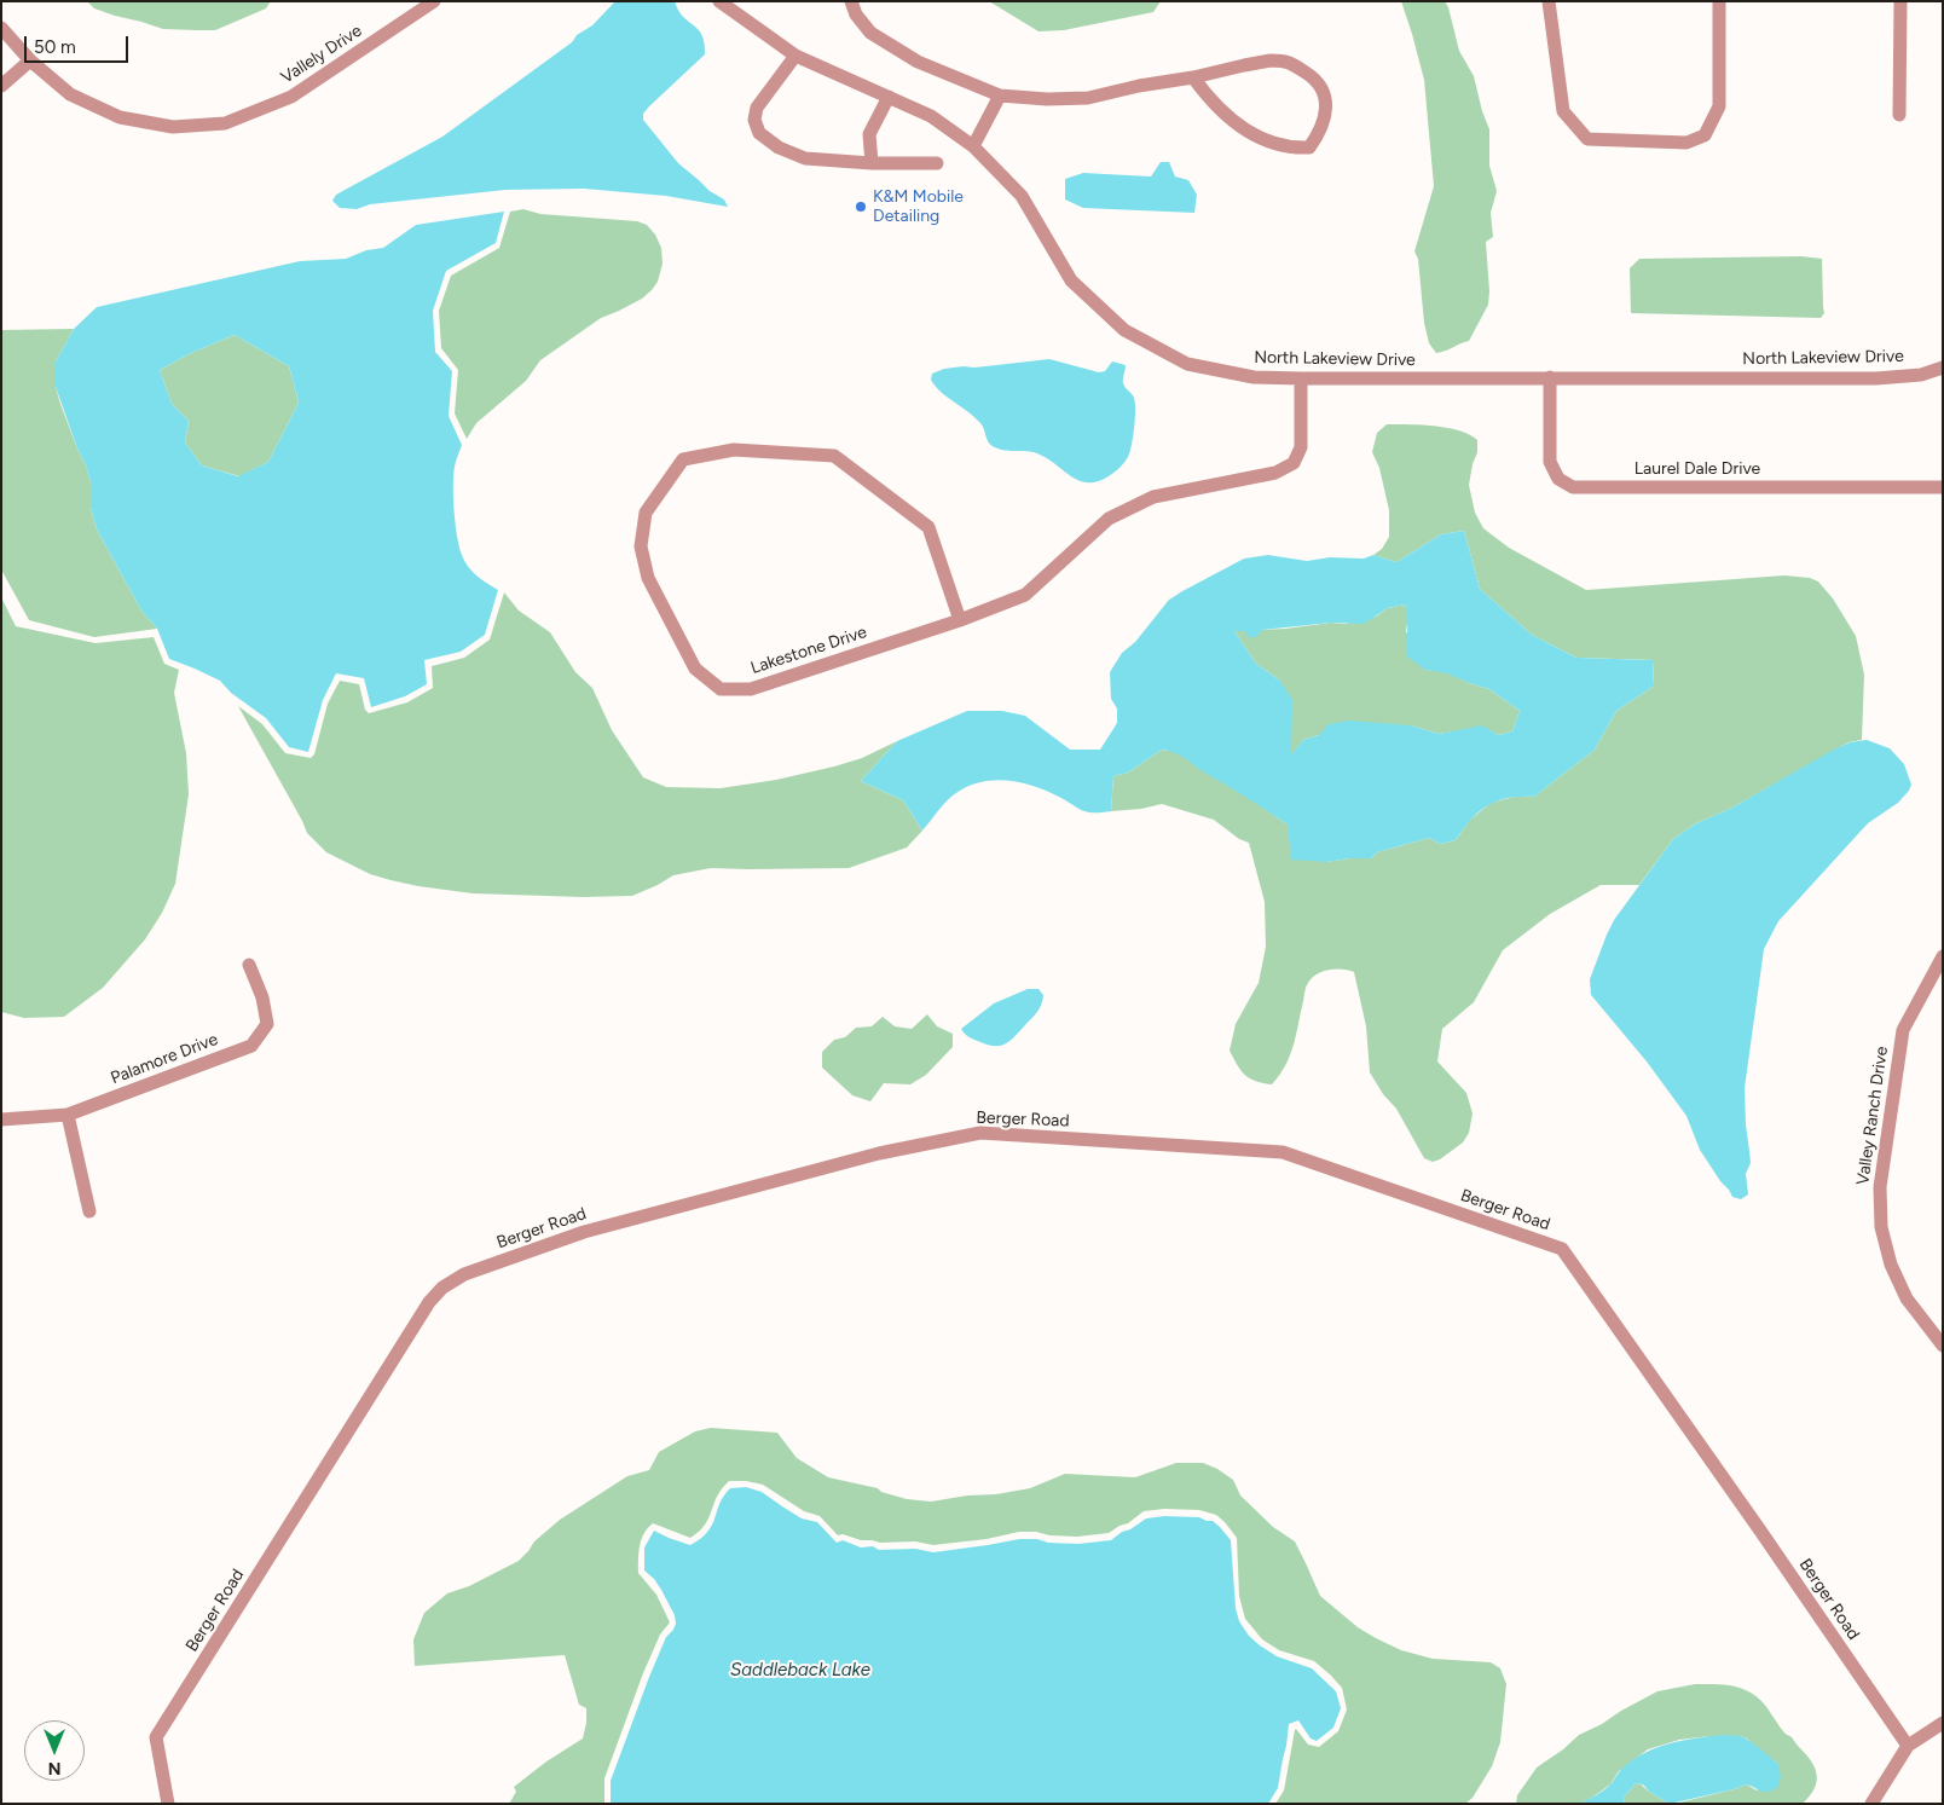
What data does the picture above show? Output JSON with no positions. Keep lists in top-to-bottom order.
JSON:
{
  "streets": {
    "street": [
      "Vallely Drive",
      "North Lakeview Drive",
      "Laurel Dale Drive",
      "Lakestone Drive",
      "Palamore Drive",
      "Valley Ranch Drive",
      "Berger Road"
    ]
  },
  "crossings": [
    ["North Lakeview Drive", "Laurel Dale Drive"],
    ["North Lakeview Drive", "Lakestone Drive"]
  ],
  "water": ["Saddleback Lake"],
  "places": ["K&M Mobile Detailing"],
  "scale_bar": "50 m",
  "north": "bottom"
}
